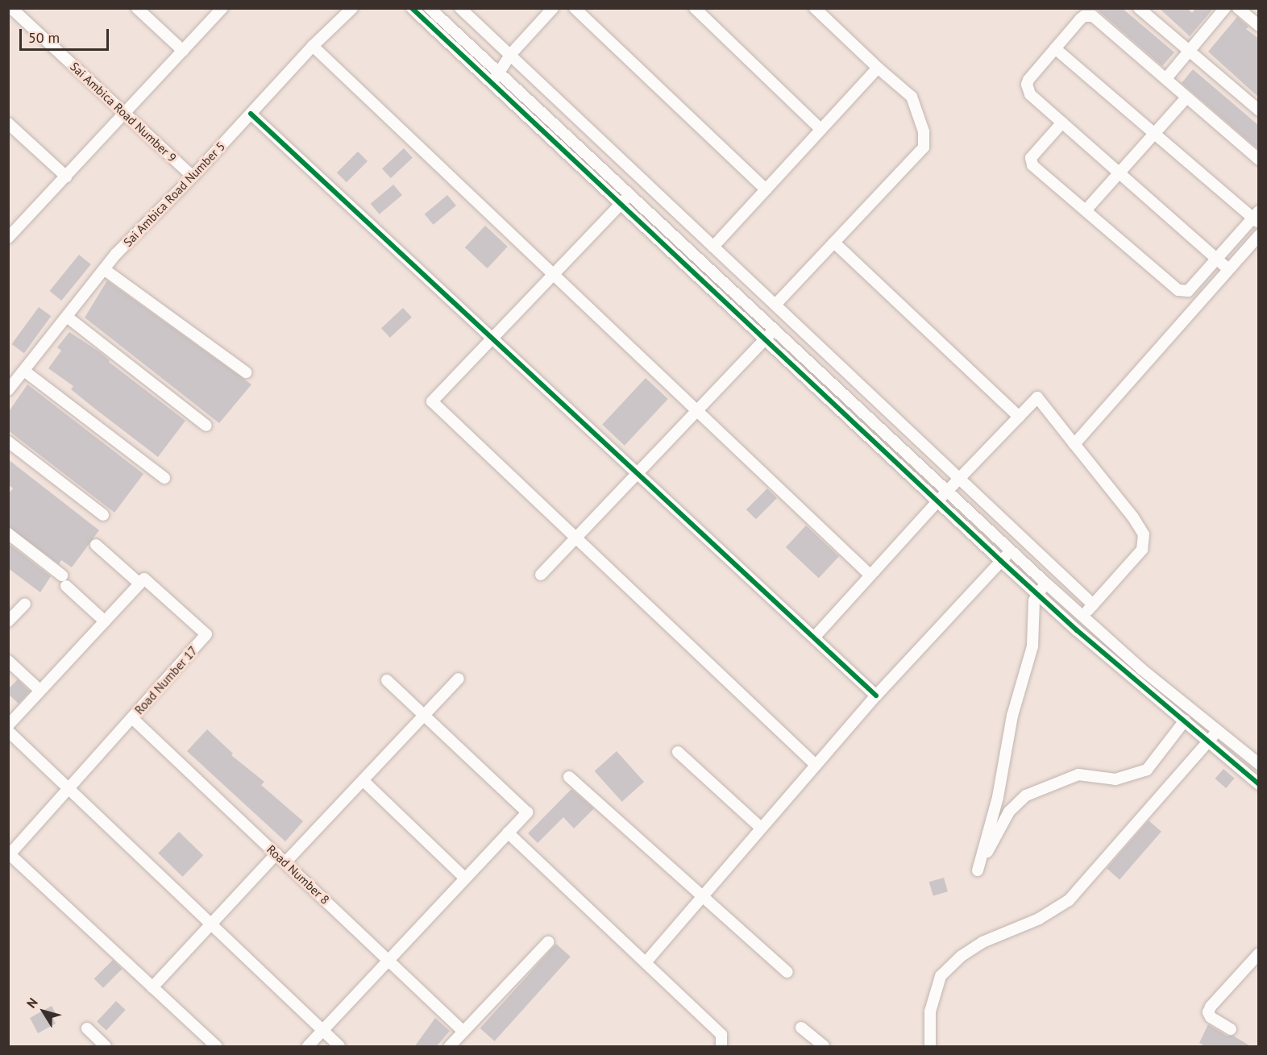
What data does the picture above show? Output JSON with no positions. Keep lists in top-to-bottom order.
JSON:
{
  "streets": {
    "street": [
      "Sai Ambica Road Number 9",
      "Sai Ambica Road Number 5",
      "Road Number 17",
      "Road Number 8"
    ]
  },
  "crossings": [
    ["Sai Ambica Road Number 9", "Sai Ambica Road Number 5"],
    ["Road Number 17", "Road Number 8"]
  ],
  "scale_bar": "50 m",
  "north": "top left"
}
